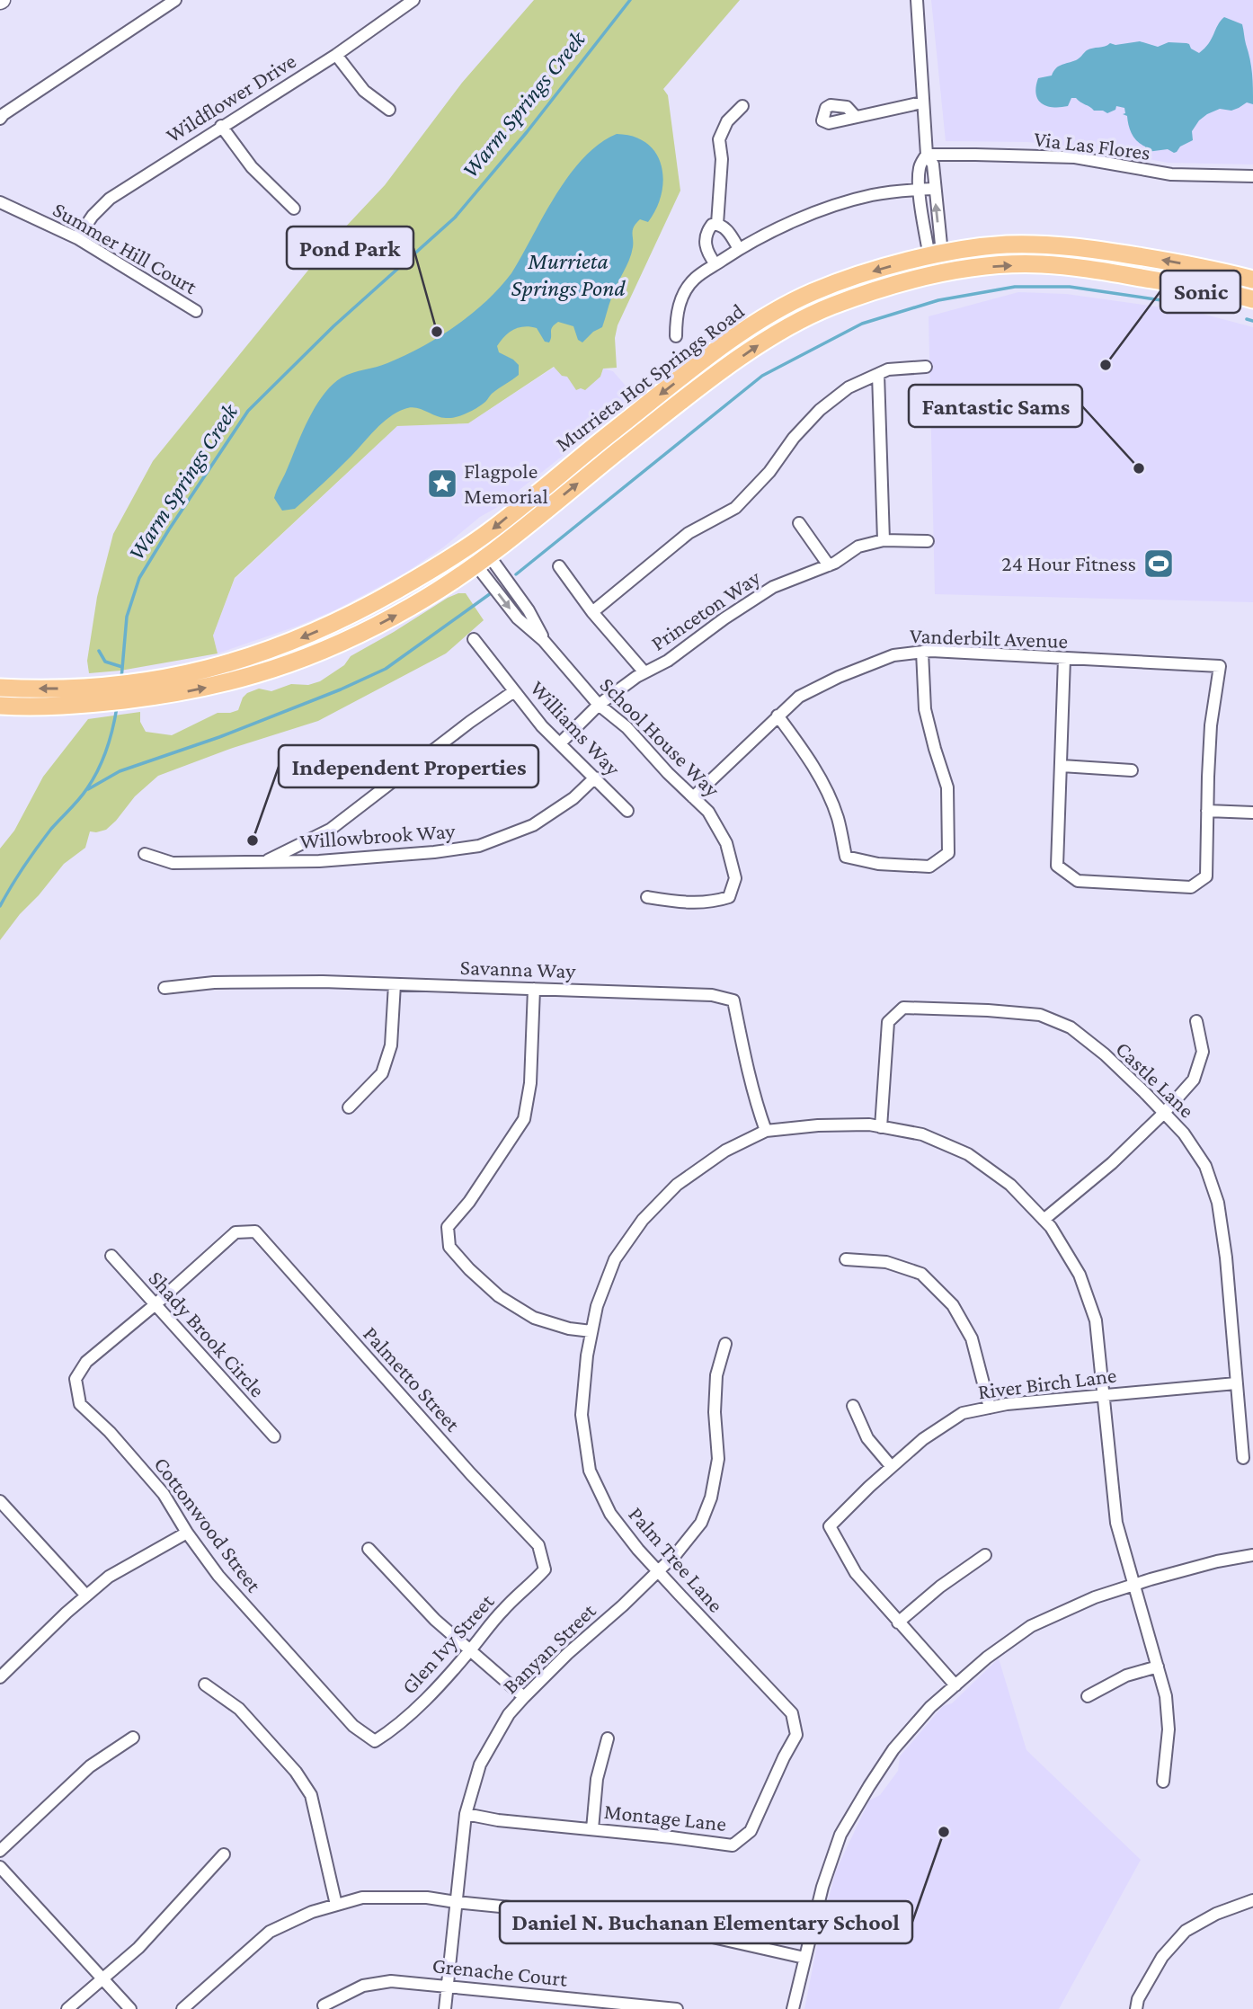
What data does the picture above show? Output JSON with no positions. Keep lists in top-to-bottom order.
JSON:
{
  "streets": {
    "main road": ["Murrieta Hot Springs Road"],
    "street": [
      "Wildflower Drive",
      "Via Las Flores",
      "Summer Hill Court",
      "Princeton Way",
      "Vanderbilt Avenue",
      "Williams Way",
      "School House Way",
      "Willowbrook Way",
      "Savanna Way",
      "Castle Lane",
      "Shady Brook Circle",
      "Palmetto Street",
      "River Birch Lane",
      "Cottonwood Street",
      "Palm Tree Lane",
      "Glen Ivy Street",
      "Banyan Street",
      "Montage Lane",
      "Grenache Court"
    ]
  },
  "crossings": [
    ["Wildflower Drive", "Summer Hill Court"],
    ["Murrieta Hot Springs Road", "School House Way"],
    ["Princeton Way", "Williams Way"],
    ["Princeton Way", "School House Way"],
    ["Vanderbilt Avenue", "School House Way"],
    ["Williams Way", "Willowbrook Way"],
    ["Savanna Way", "Palm Tree Lane"],
    ["Castle Lane", "River Birch Lane"],
    ["Castle Lane", "Palm Tree Lane"],
    ["Shady Brook Circle", "Palmetto Street"],
    ["Shady Brook Circle", "Cottonwood Street"],
    ["Palmetto Street", "Cottonwood Street"],
    ["Palmetto Street", "Glen Ivy Street"],
    ["River Birch Lane", "Palm Tree Lane"],
    ["Cottonwood Street", "Glen Ivy Street"],
    ["Palm Tree Lane", "Banyan Street"],
    ["Palm Tree Lane", "Montage Lane"],
    ["Banyan Street", "Montage Lane"],
    ["Banyan Street", "Grenache Court"]
  ],
  "water": ["Warm Springs Creek", "Murrieta Springs Pond"],
  "places": {
    "other": [
      "Pond Park",
      "Sonic",
      "Fantastic Sams",
      "Independent Properties",
      "Daniel N. Buchanan Elementary School"
    ],
    "place": ["Flagpole Memorial"],
    "sports": ["24 Hour Fitness"]
  }
}
